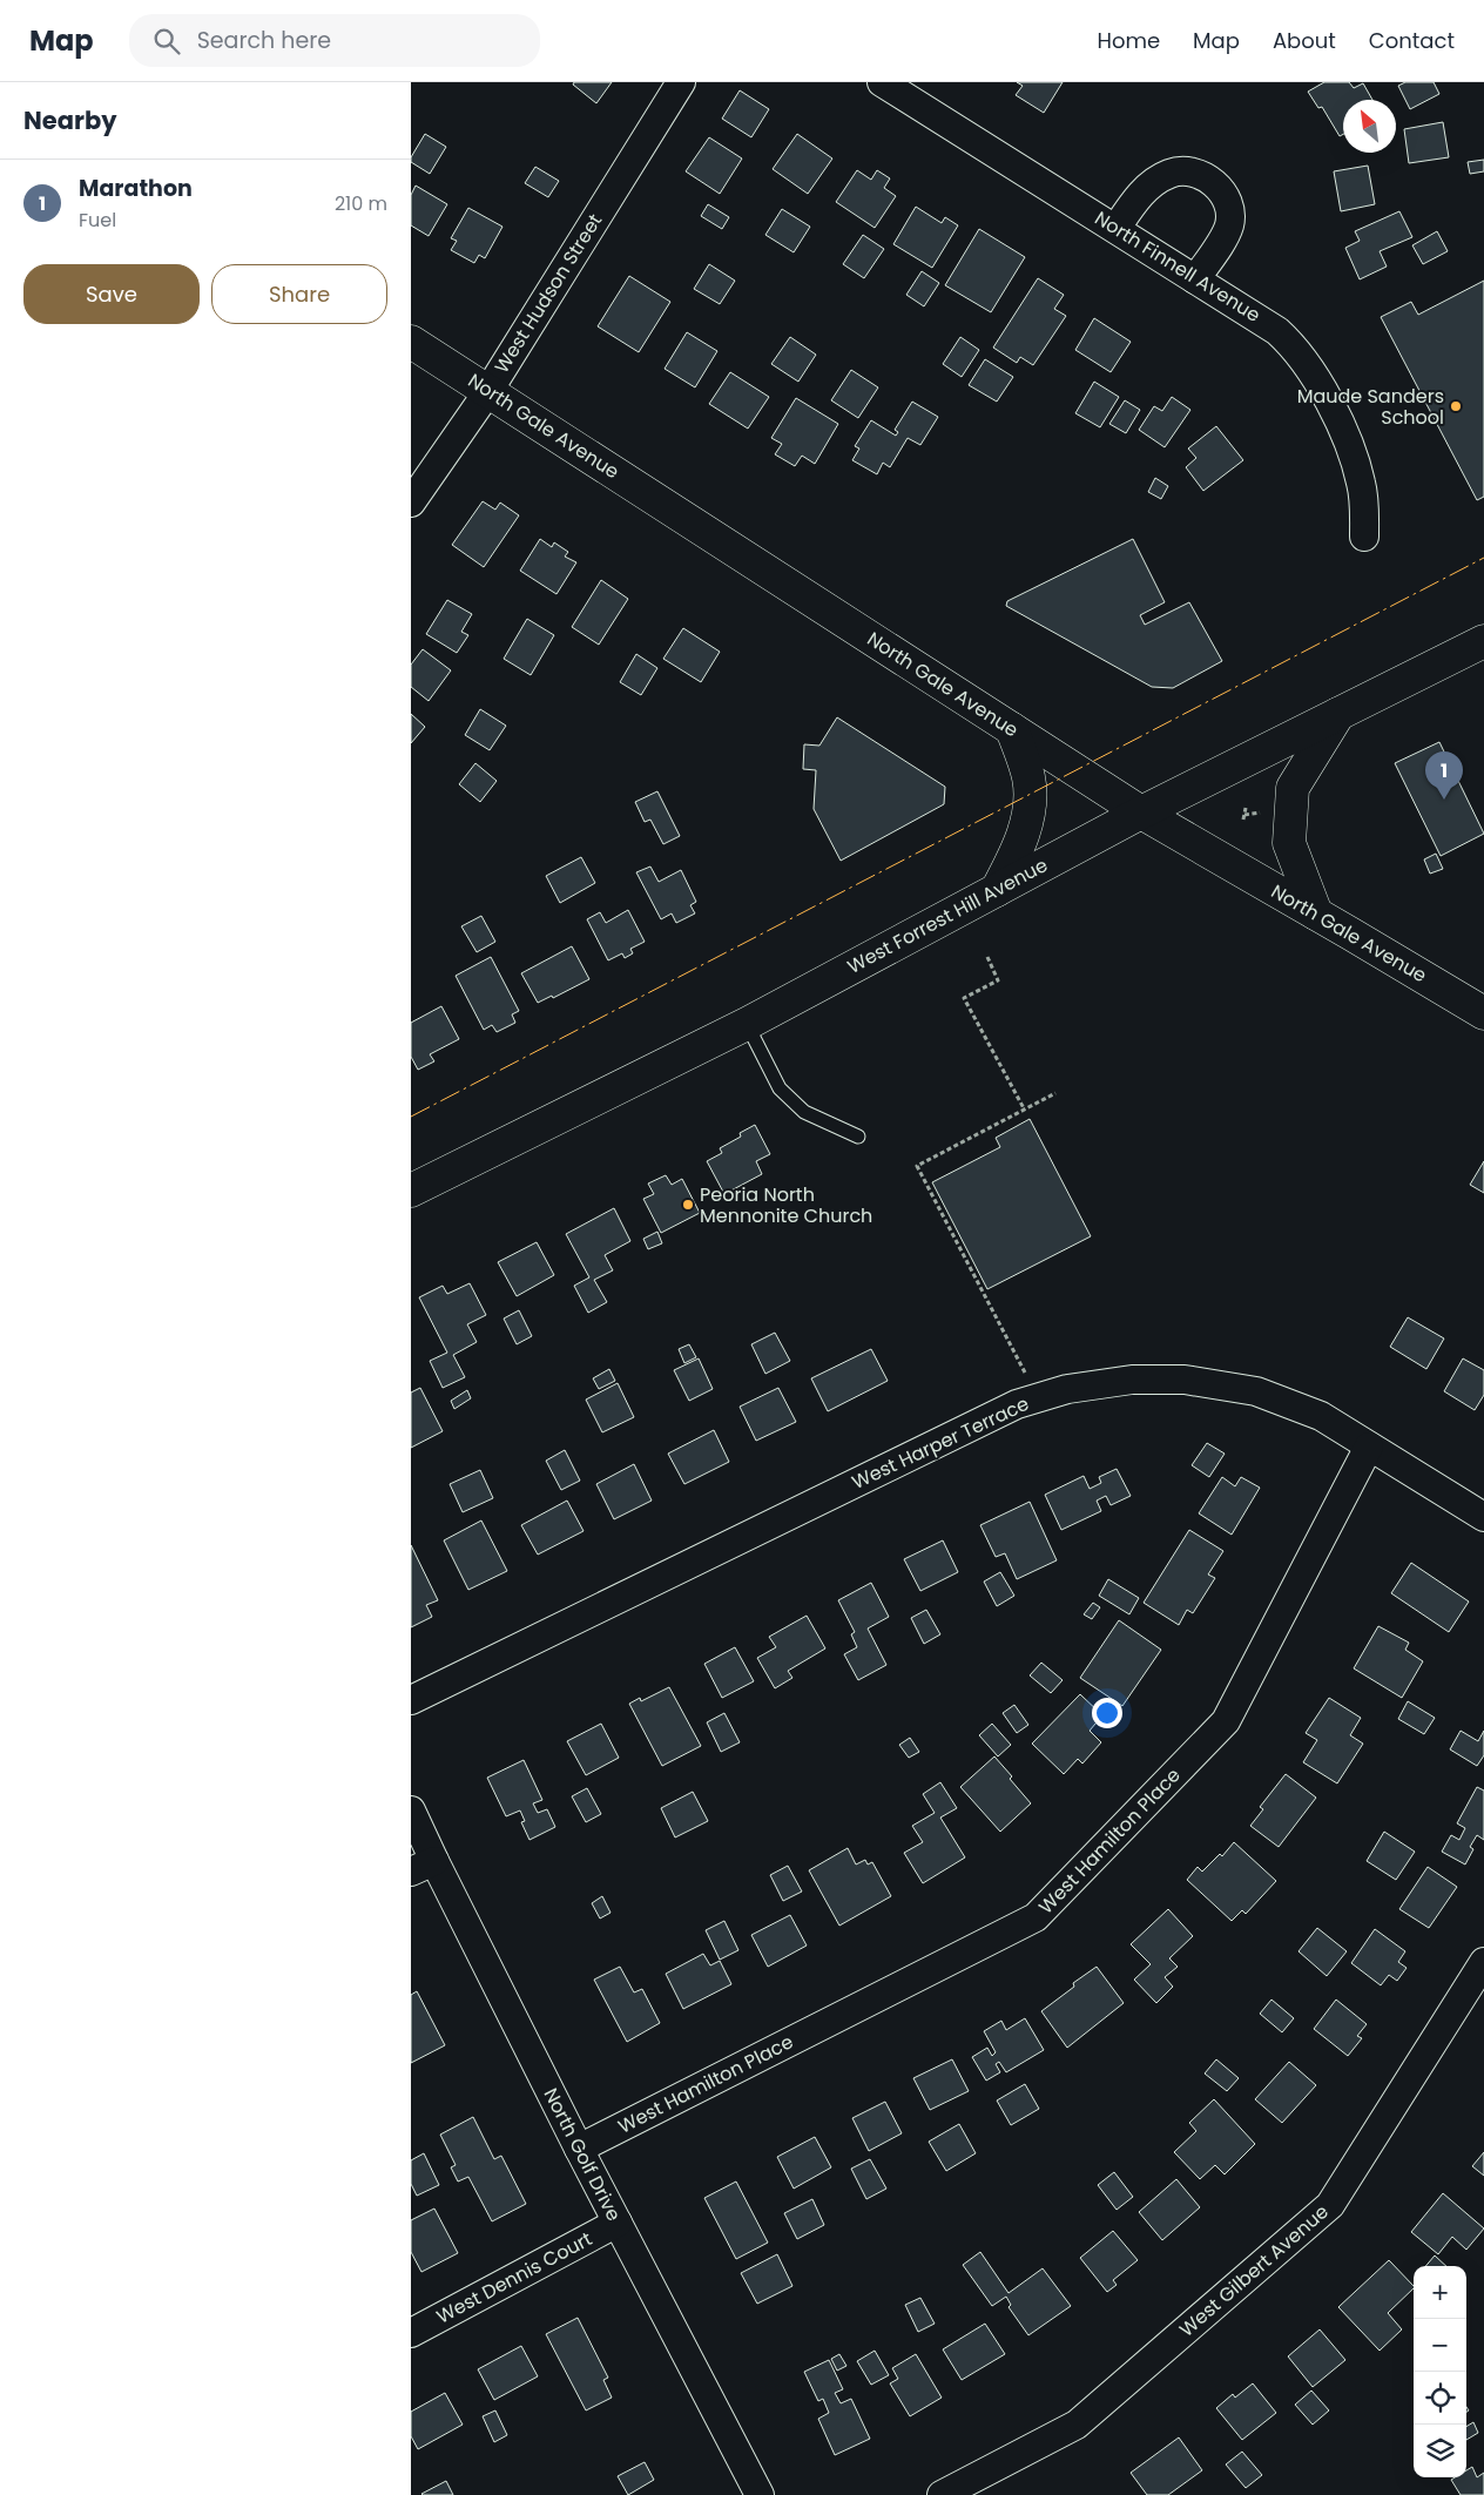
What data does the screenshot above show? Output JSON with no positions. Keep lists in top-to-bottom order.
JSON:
{
  "streets": {
    "main road": ["North Gale Avenue", "West Forrest Hill Avenue"],
    "street": [
      "North Finnell Avenue",
      "West Hudson Street",
      "West Harper Terrace",
      "West Hamilton Place",
      "North Golf Drive",
      "West Gilbert Avenue",
      "West Dennis Court"
    ]
  },
  "crossings": [
    ["West Hudson Street", "North Gale Avenue"],
    ["North Gale Avenue", "West Forrest Hill Avenue"],
    ["West Harper Terrace", "West Hamilton Place"],
    ["West Hamilton Place", "North Golf Drive"],
    ["North Golf Drive", "West Dennis Court"]
  ],
  "places": ["Maude Sanders School", "Peoria North Mennonite Church"],
  "north": "top left",
  "page": {
    "header": "Map",
    "search": "Search here",
    "nav": [
      "Home",
      "Map",
      "About",
      "Contact"
    ],
    "heading": "Nearby",
    "list": [
      {
        "mark": "1",
        "name": "Marathon",
        "note": "Fuel",
        "value": "210 m"
      }
    ],
    "buttons": ["Save", "Share"],
    "pins": "1",
    "map_buttons": ["+", "−"]
  }
}
